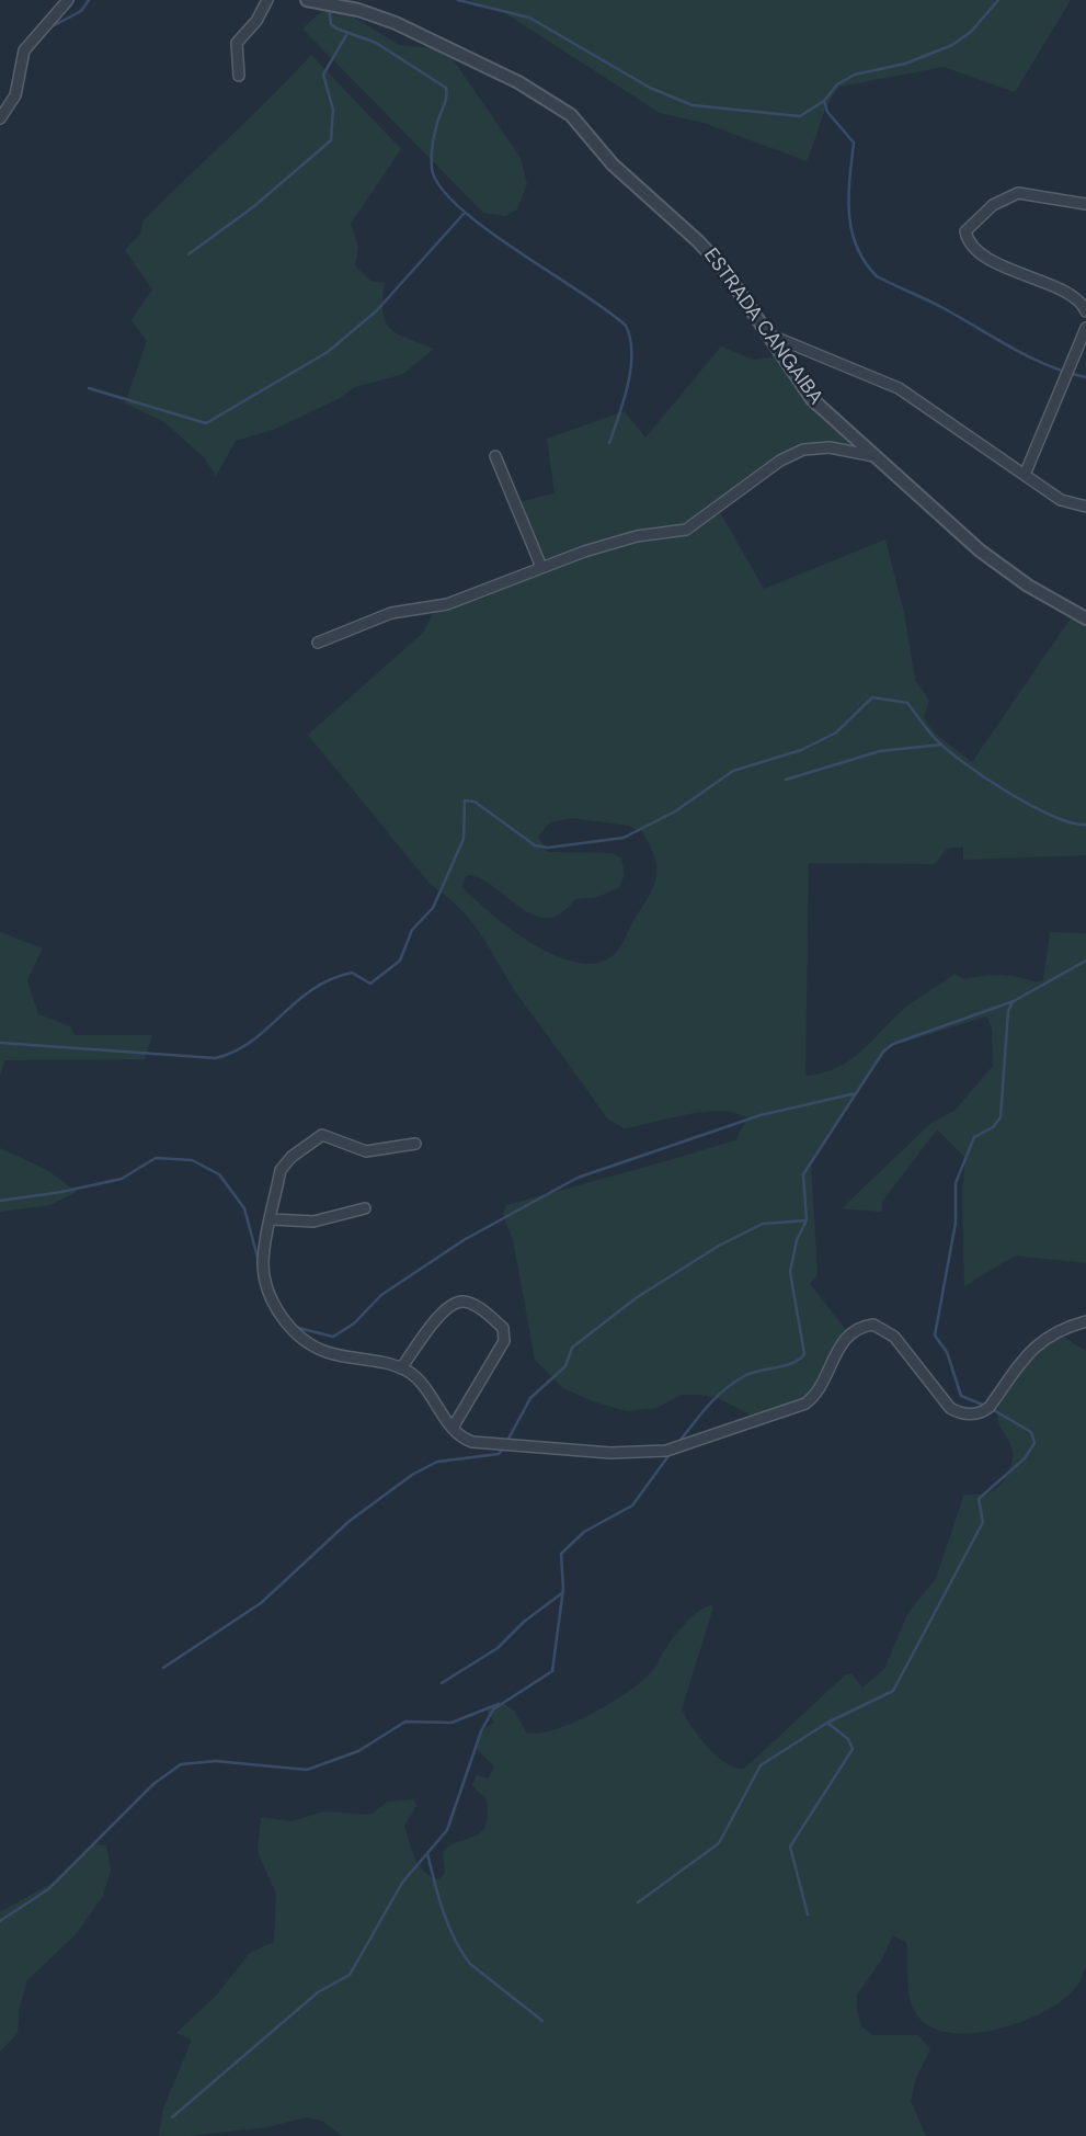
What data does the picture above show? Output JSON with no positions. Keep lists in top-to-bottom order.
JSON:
{
  "streets": {
    "street": ["ESTRADA CANGAIBA"]
  }
}
